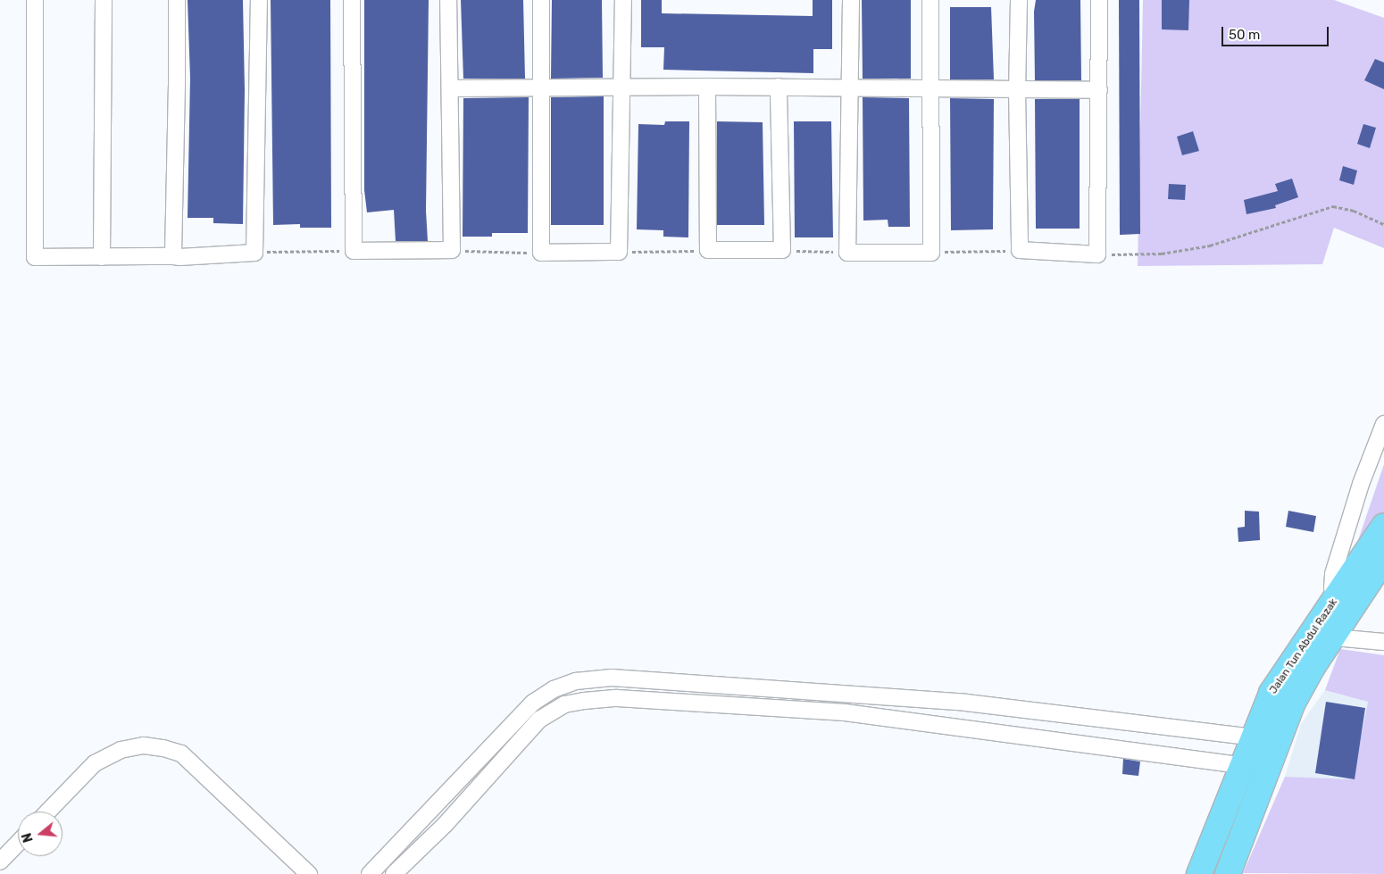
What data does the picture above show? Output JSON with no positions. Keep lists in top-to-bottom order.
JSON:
{
  "streets": {
    "main road": ["Jalan Tun Abdul Razak"]
  },
  "scale_bar": "50 m",
  "north": "left"
}
